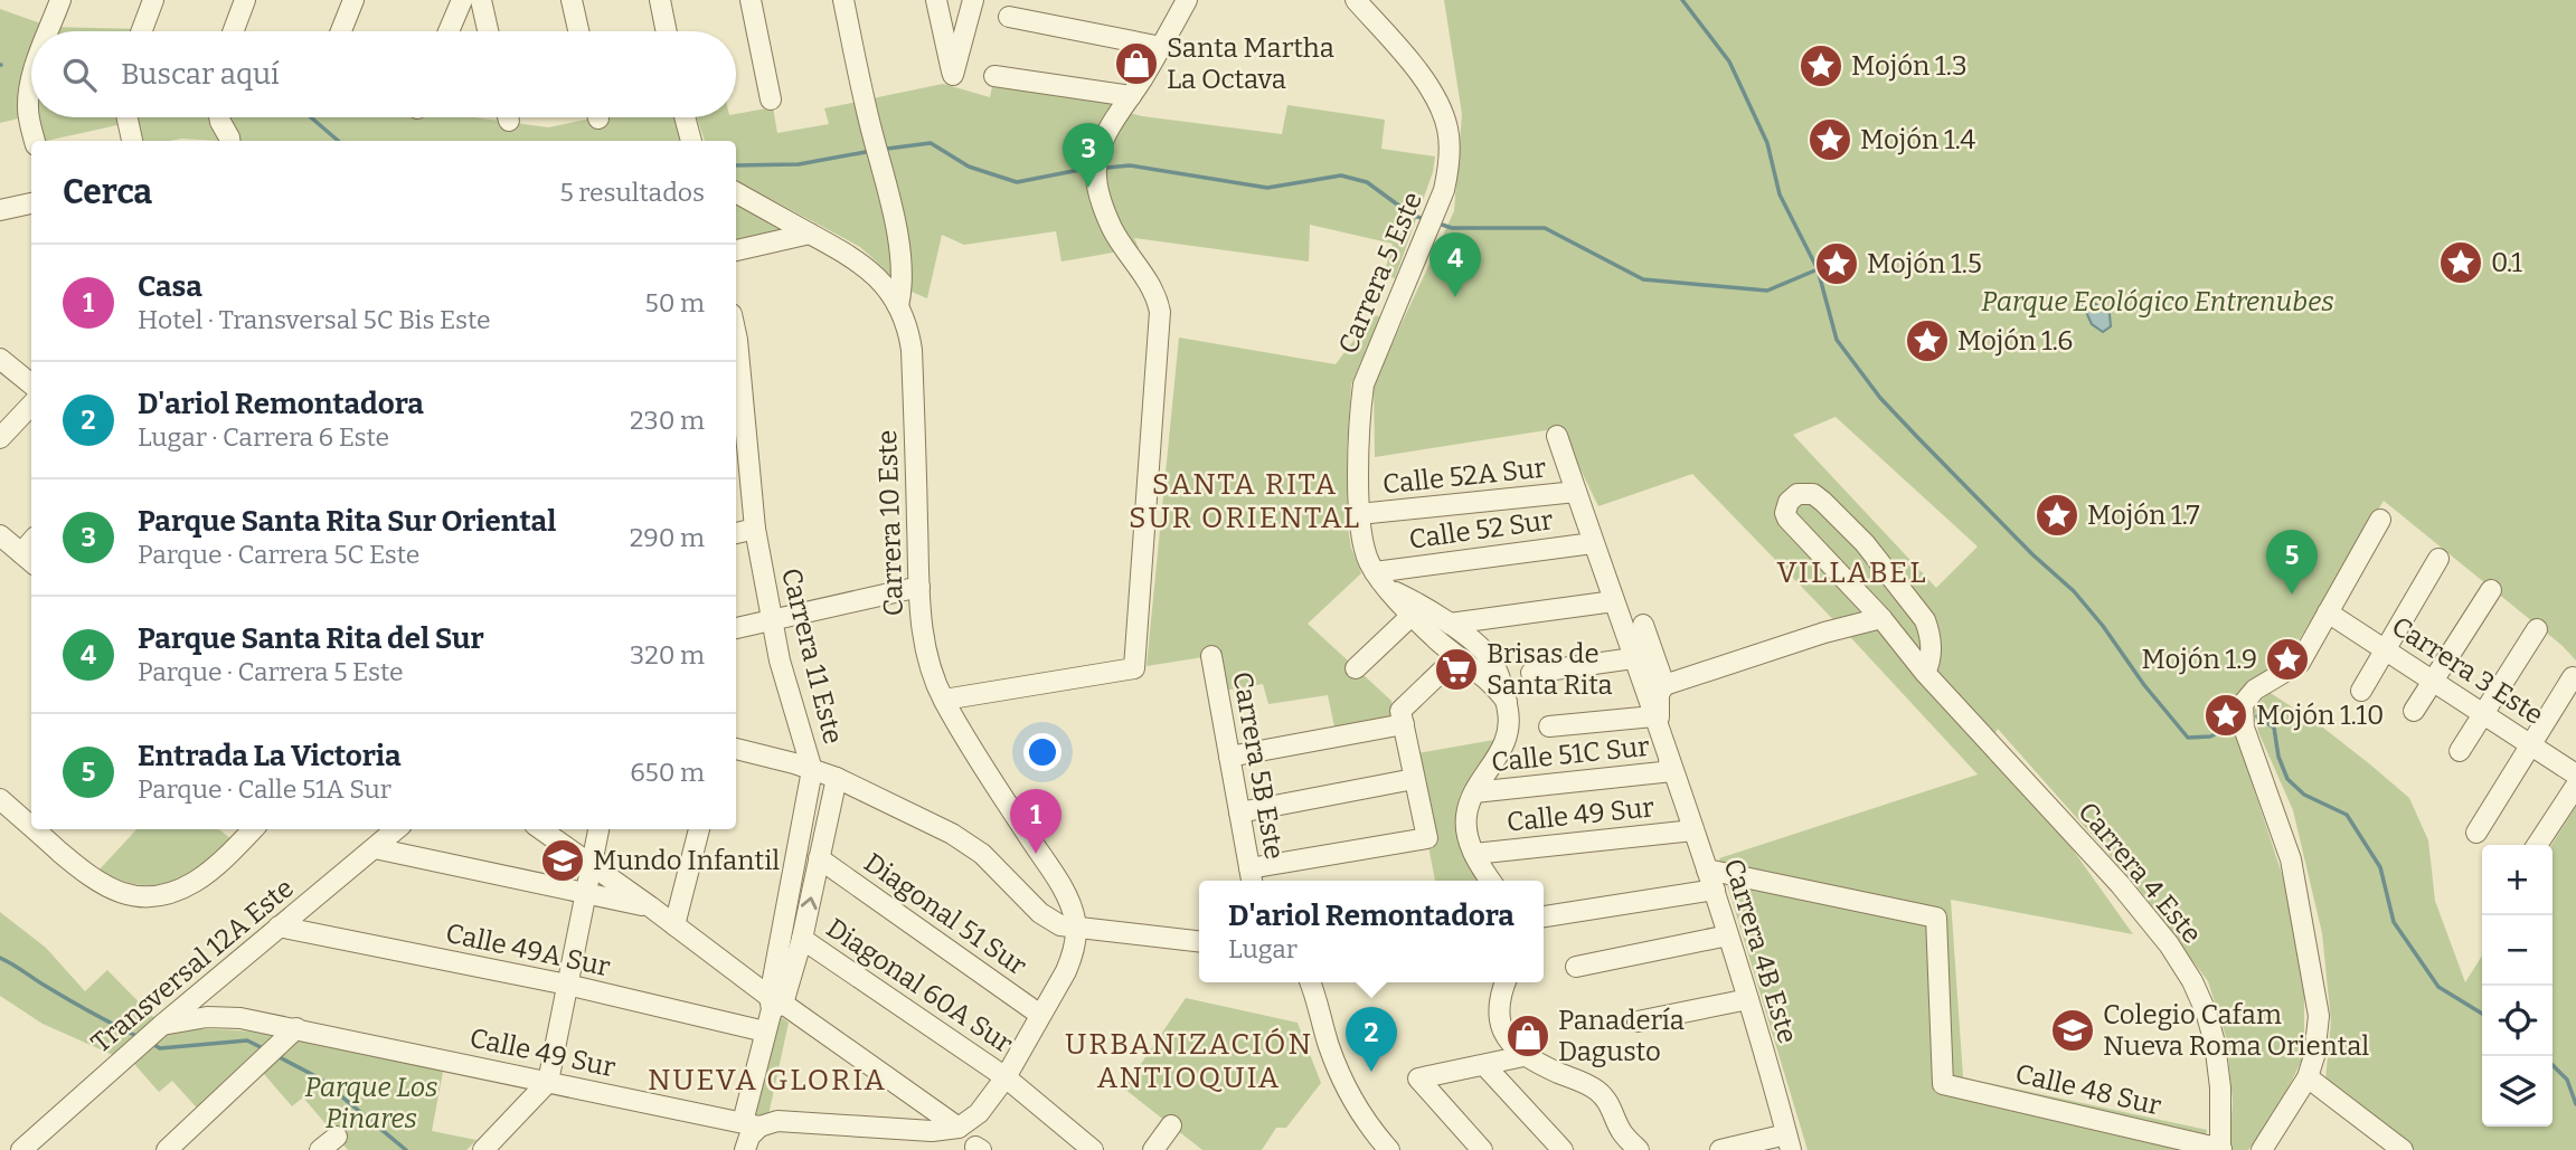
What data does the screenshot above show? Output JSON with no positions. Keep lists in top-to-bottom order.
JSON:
{
  "streets": {
    "street": [
      "Carrera 5 Este",
      "Calle 52A Sur",
      "Carrera 10 Este",
      "Calle 52 Sur",
      "Carrera 11 Este",
      "Carrera 3 Este",
      "Calle 51C Sur",
      "Carrera 5B Este",
      "Calle 49 Sur",
      "Carrera 4 Este",
      "Diagonal 51 Sur",
      "Calle 49A Sur",
      "Carrera 4B Este",
      "Transversal 12A Este",
      "Diagonal 60A Sur",
      "Calle 48 Sur"
    ]
  },
  "crossings": [
    ["Carrera 5 Este", "Calle 52A Sur"],
    ["Carrera 5 Este", "Calle 52 Sur"],
    ["Carrera 5 Este", "Calle 51C Sur"],
    ["Carrera 5 Este", "Calle 49 Sur"],
    ["Calle 52A Sur", "Carrera 4B Este"],
    ["Calle 52 Sur", "Carrera 4B Este"],
    ["Carrera 11 Este", "Calle 49 Sur"],
    ["Carrera 11 Este", "Calle 49A Sur"],
    ["Calle 51C Sur", "Carrera 4B Este"],
    ["Calle 49 Sur", "Carrera 4B Este"],
    ["Calle 49 Sur", "Transversal 12A Este"],
    ["Carrera 4 Este", "Calle 48 Sur"],
    ["Calle 49A Sur", "Transversal 12A Este"],
    ["Carrera 4B Este", "Calle 48 Sur"]
  ],
  "districts": [
    "SANTA RITA SUR ORIENTAL",
    "VILLABEL",
    "URBANIZACIÓN ANTIOQUIA",
    "NUEVA GLORIA"
  ],
  "parks": ["Parque Ecológico Entrenubes", "Parque Los Pinares"],
  "places": {
    "shop": ["Santa Martha La Octava", "Panadería Dagusto"],
    "place": [
      "Mojón 1.3",
      "Mojón 1.4",
      "0.1",
      "Mojón 1.5",
      "Mojón 1.6",
      "Mojón 1.7",
      "Mojón 1.9",
      "Mojón 1.10"
    ],
    "supermarket": ["Brisas de Santa Rita"],
    "school or university": ["Mundo Infantil", "Colegio Cafam Nueva Roma Oriental"]
  },
  "page": {
    "search": "Buscar aquí",
    "pins": [
      "3",
      "4",
      "5",
      "1",
      "2"
    ],
    "heading": ["Cerca", "5 resultados"],
    "list": [
      {
        "mark": "1",
        "name": "Casa",
        "note": "Hotel · Transversal 5C Bis Este",
        "value": "50 m"
      },
      {
        "mark": "2",
        "name": "D'ariol Remontadora",
        "note": "Lugar · Carrera 6 Este",
        "value": "230 m"
      },
      {
        "mark": "3",
        "name": "Parque Santa Rita Sur Oriental",
        "note": "Parque · Carrera 5C Este",
        "value": "290 m"
      },
      {
        "mark": "4",
        "name": "Parque Santa Rita del Sur",
        "note": "Parque · Carrera 5 Este",
        "value": "320 m"
      },
      {
        "mark": "5",
        "name": "Entrada La Victoria",
        "note": "Parque · Calle 51A Sur",
        "value": "650 m"
      }
    ],
    "map_buttons": ["+", "−"],
    "popup": ["D'ariol Remontadora", "Lugar"]
  }
}
